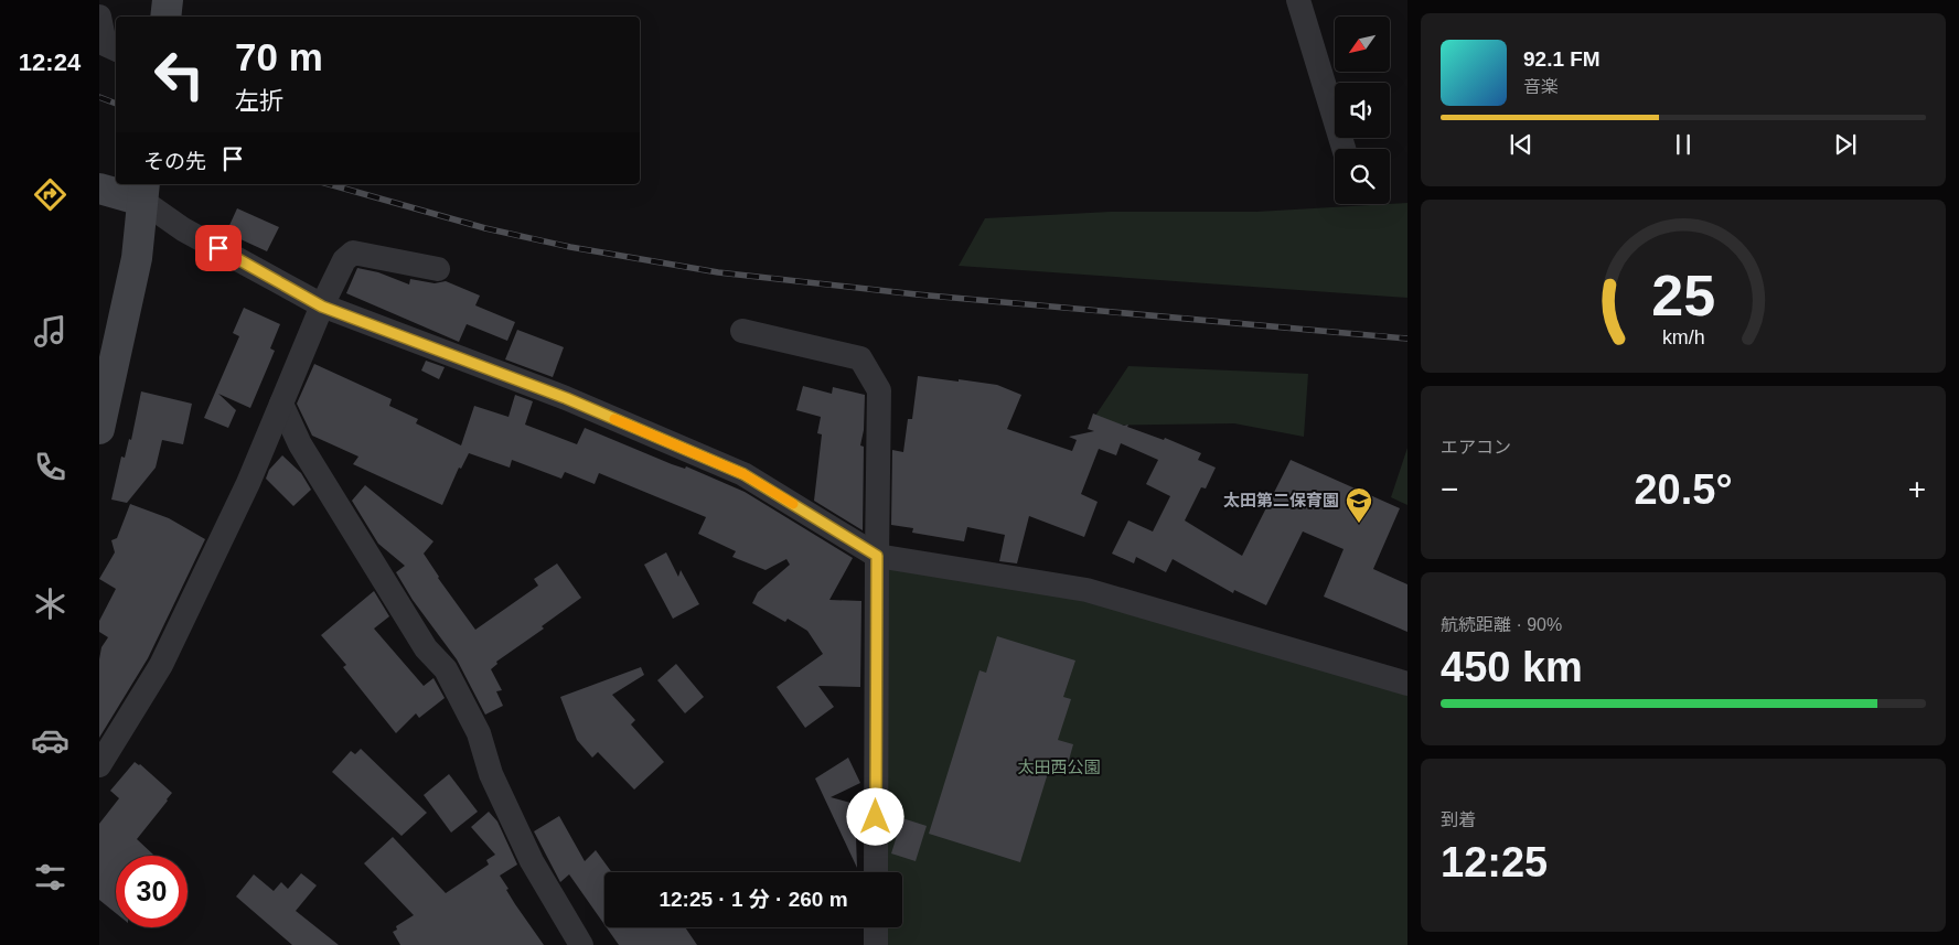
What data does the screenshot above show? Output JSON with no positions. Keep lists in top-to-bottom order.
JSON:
{
  "parks": ["太田西公園"],
  "places": {
    "school or university": ["太田第二保育園"]
  },
  "north": "bottom left",
  "page": {
    "tabs": "12:24",
    "turn": ["70 m", "左折"],
    "song": ["92.1 FM", "音楽"],
    "then": "その先",
    "tile": [
      "エアコン",
      ["航続距離 · 90%", "450 km"],
      ["到着", "12:25"]
    ],
    "heat": ["−", "20.5°", "+"],
    "limit": "30",
    "trip": "12:25 · 1 分 · 260 m",
    "gauge": ["25", "km/h"]
  }
}
